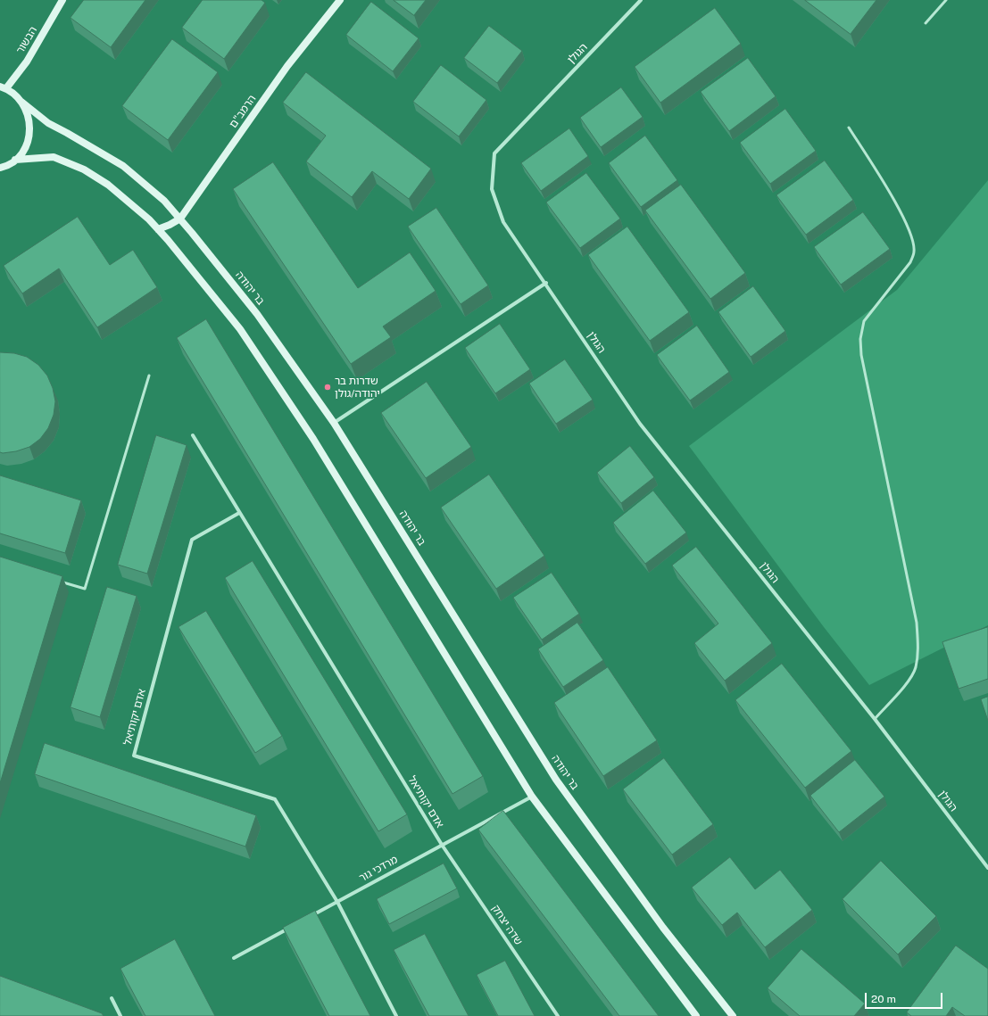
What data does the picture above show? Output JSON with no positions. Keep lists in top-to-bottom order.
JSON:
{
  "streets": {
    "street": [
      "הבשור",
      "הגולן",
      "הרמב\"ם",
      "בר יהודה",
      "אדם יקותיאל",
      "מרדכי גור",
      "שדה יצחק"
    ]
  },
  "crossings": [
    ["הבשור", "בר יהודה"],
    ["הרמב\"ם", "בר יהודה"],
    ["אדם יקותיאל", "מרדכי גור"],
    ["אדם יקותיאל", "שדה יצחק"],
    ["מרדכי גור", "שדה יצחק"]
  ],
  "places": ["שדרות בר יהודה/גולן"],
  "scale_bar": "20 m"
}
